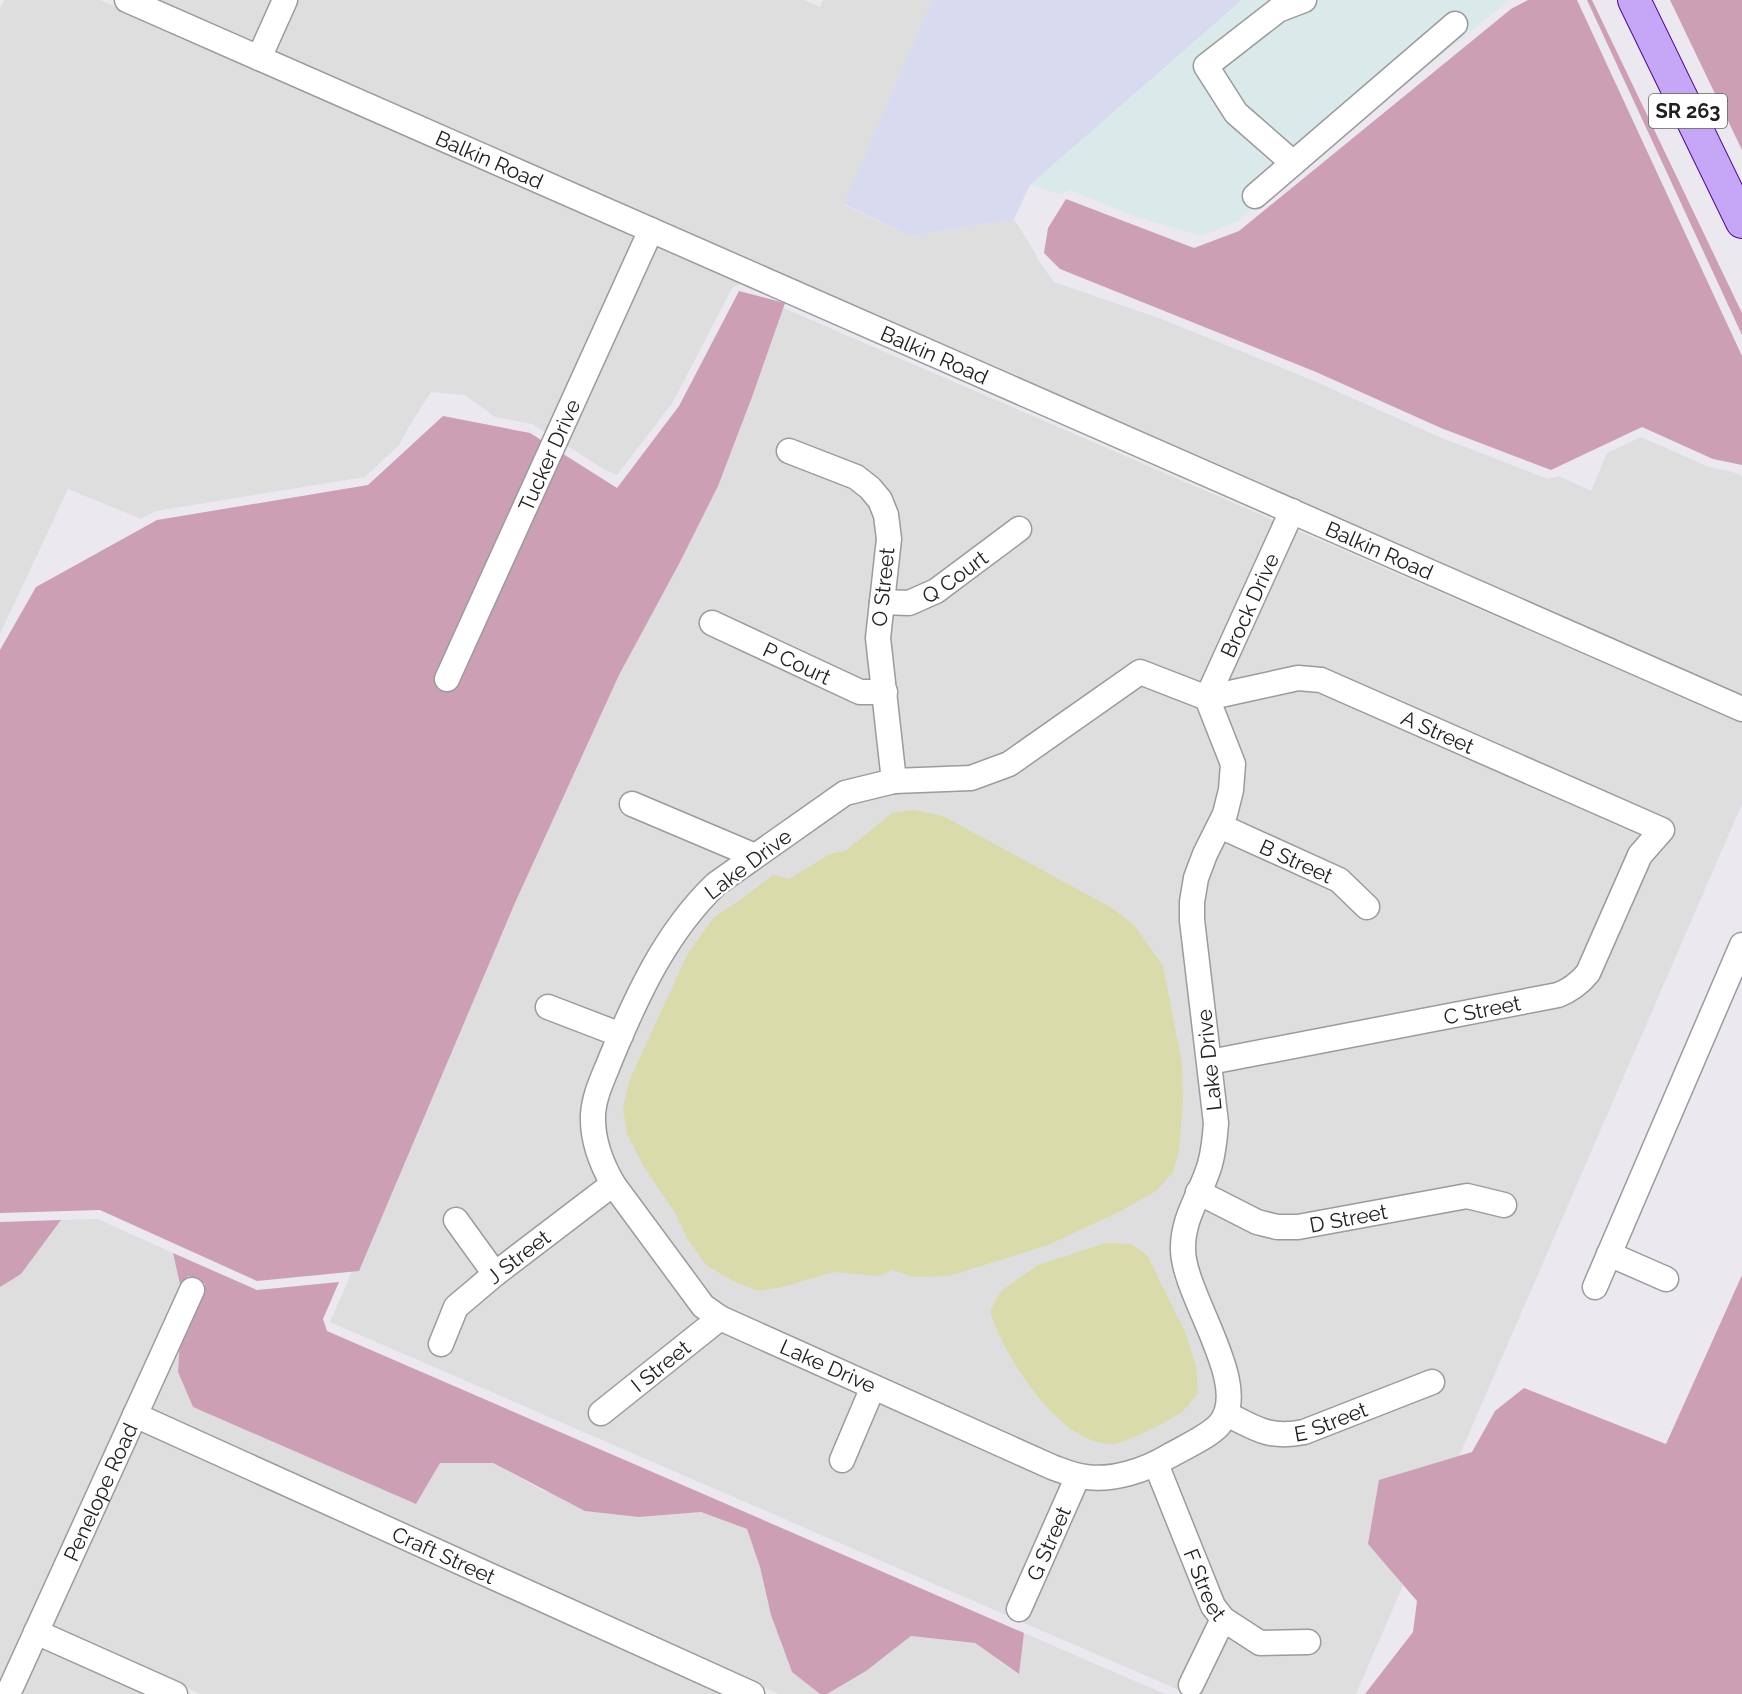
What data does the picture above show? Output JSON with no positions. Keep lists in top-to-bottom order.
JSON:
{
  "streets": {
    "main road": ["SR 263"],
    "street": [
      "Balkin Road",
      "Tucker Drive",
      "Q Court",
      "O Street",
      "Brock Drive",
      "P Court",
      "A Street",
      "B Street",
      "Lake Drive",
      "C Street",
      "D Street",
      "J Street",
      "I Street",
      "E Street",
      "Penelope Road",
      "G Street",
      "Craft Street",
      "F Street"
    ]
  },
  "crossings": [
    ["Balkin Road", "Tucker Drive"],
    ["Balkin Road", "Brock Drive"],
    ["Q Court", "O Street"],
    ["O Street", "P Court"],
    ["O Street", "Lake Drive"],
    ["Brock Drive", "A Street"],
    ["Brock Drive", "Lake Drive"],
    ["A Street", "Lake Drive"],
    ["A Street", "C Street"],
    ["B Street", "Lake Drive"],
    ["Lake Drive", "C Street"],
    ["Lake Drive", "D Street"],
    ["Lake Drive", "J Street"],
    ["Lake Drive", "I Street"],
    ["Lake Drive", "E Street"],
    ["Lake Drive", "G Street"],
    ["Lake Drive", "F Street"],
    ["Penelope Road", "Craft Street"]
  ]
}
